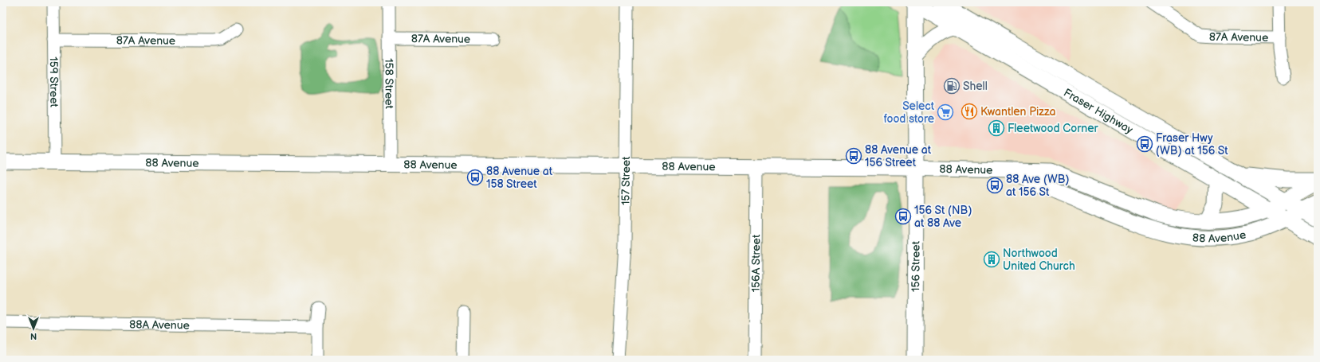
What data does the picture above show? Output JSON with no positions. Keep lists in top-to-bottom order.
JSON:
{
  "streets": {
    "main road": ["Fraser Highway", "88 Avenue", "156 Street"],
    "street": [
      "87A Avenue",
      "159 Street",
      "158 Street",
      "157 Street",
      "156A Street",
      "88A Avenue"
    ]
  },
  "crossings": [
    ["87A Avenue", "159 Street"],
    ["87A Avenue", "158 Street"],
    ["159 Street", "88 Avenue"],
    ["158 Street", "88 Avenue"],
    ["Fraser Highway", "88 Avenue"],
    ["Fraser Highway", "156 Street"],
    ["88 Avenue", "157 Street"],
    ["88 Avenue", "156A Street"],
    ["88 Avenue", "156 Street"]
  ],
  "places": {
    "fuel station": ["Shell"],
    "restaurant": ["Kwantlen Pizza"],
    "supermarket": ["Select food store"],
    "building": ["Fleetwood Corner", "Northwood United Church"],
    "bus stop": [
      "Fraser Hwy (WB) at 156 St",
      "88 Avenue at 156 Street",
      "88 Avenue at 158 Street",
      "88 Ave (WB) at 156 St",
      "156 St (NB) at 88 Ave"
    ]
  },
  "north": "bottom"
}
